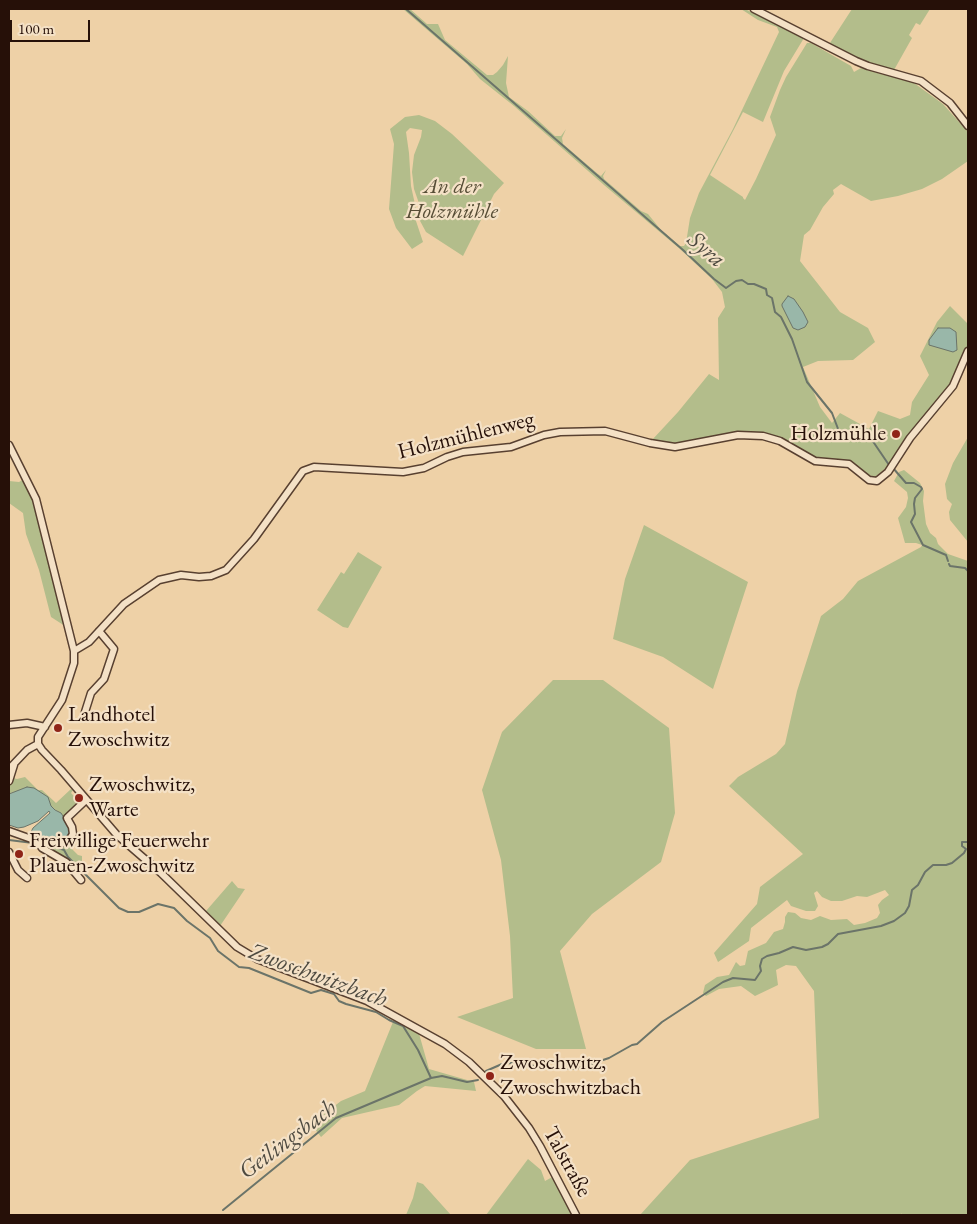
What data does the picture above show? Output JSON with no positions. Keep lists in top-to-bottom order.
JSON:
{
  "streets": {
    "street": ["Holzmühlenweg", "Talstraße"]
  },
  "water": ["Syra", "Zwoschwitzbach", "Geilingsbach"],
  "parks": ["An der Holzmühle"],
  "places": [
    "Holzmühle",
    "Landhotel Zwoschwitz",
    "Zwoschwitz, Warte",
    "Freiwillige Feuerwehr Plauen-Zwoschwitz",
    "Zwoschwitz, Zwoschwitzbach"
  ],
  "scale_bar": "100 m"
}
